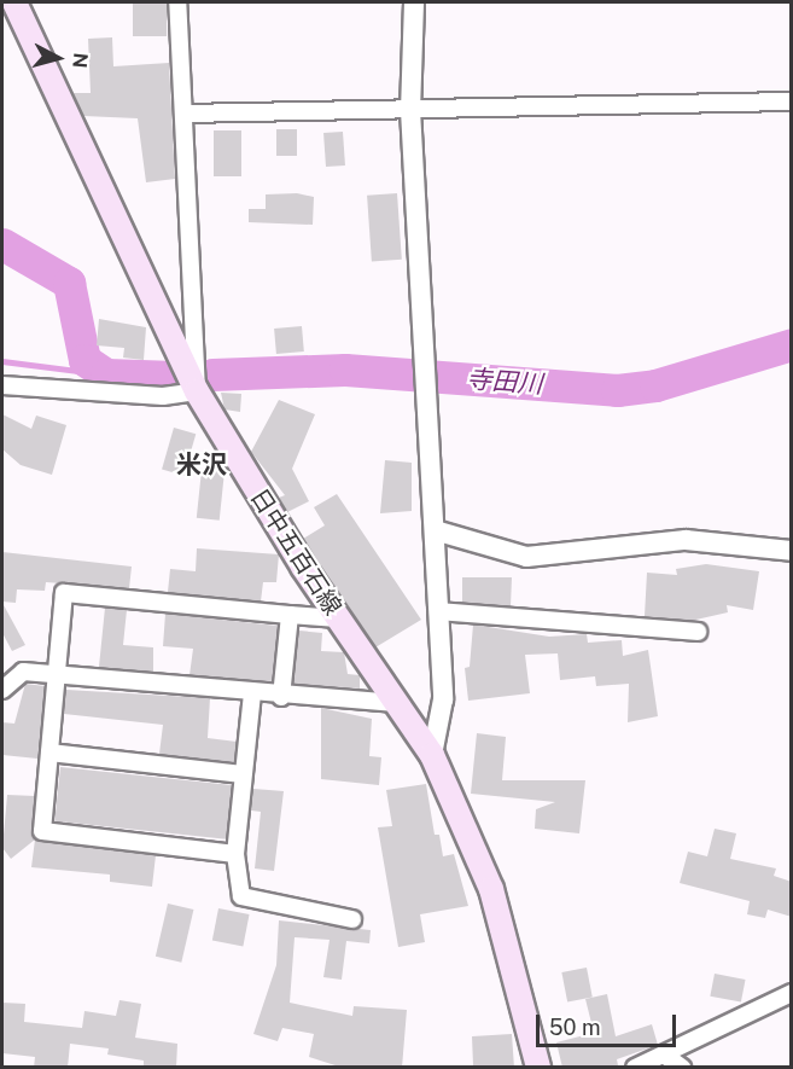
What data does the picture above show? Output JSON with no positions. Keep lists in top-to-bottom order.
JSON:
{
  "streets": {
    "main road": ["日中五百石線"]
  },
  "districts": ["米沢"],
  "water": ["寺田川"],
  "scale_bar": "50 m",
  "north": "right"
}
